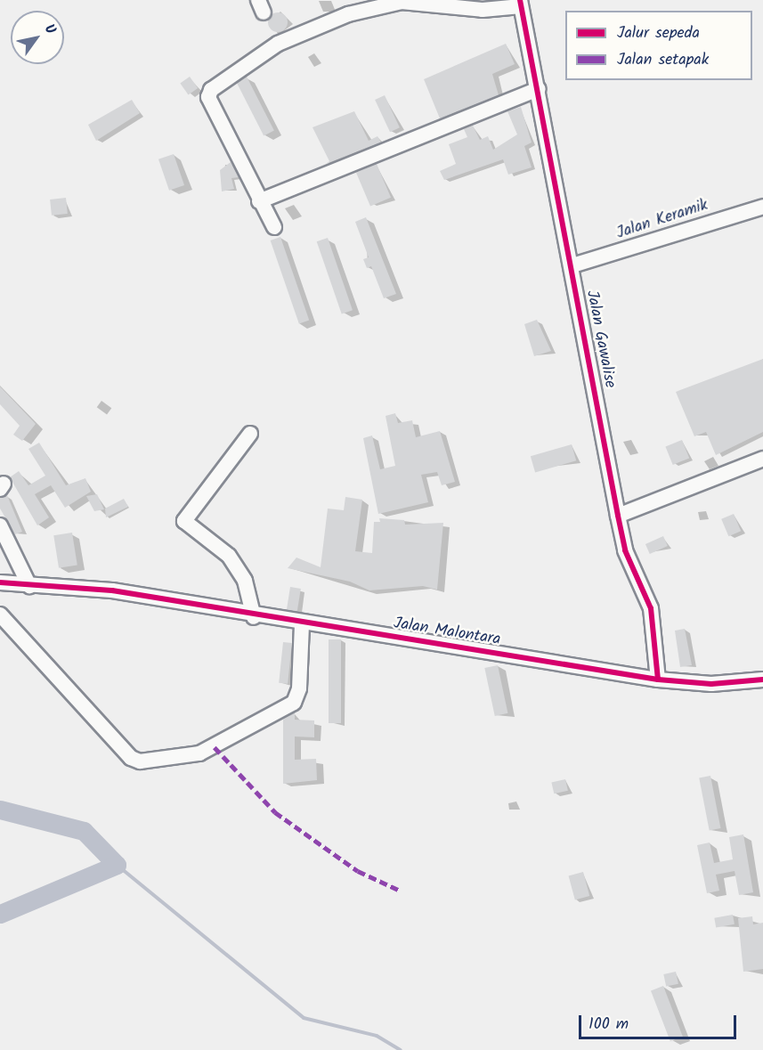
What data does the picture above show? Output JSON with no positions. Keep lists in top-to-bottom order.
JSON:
{
  "streets": {
    "street": ["Jalan Keramik", "Jalan Gawalise", "Jalan Malontara"]
  },
  "crossings": [
    ["Jalan Keramik", "Jalan Gawalise"],
    ["Jalan Gawalise", "Jalan Malontara"]
  ],
  "legend": ["Jalur sepeda", "Jalan setapak"],
  "scale_bar": "100 m",
  "north": "top right"
}
